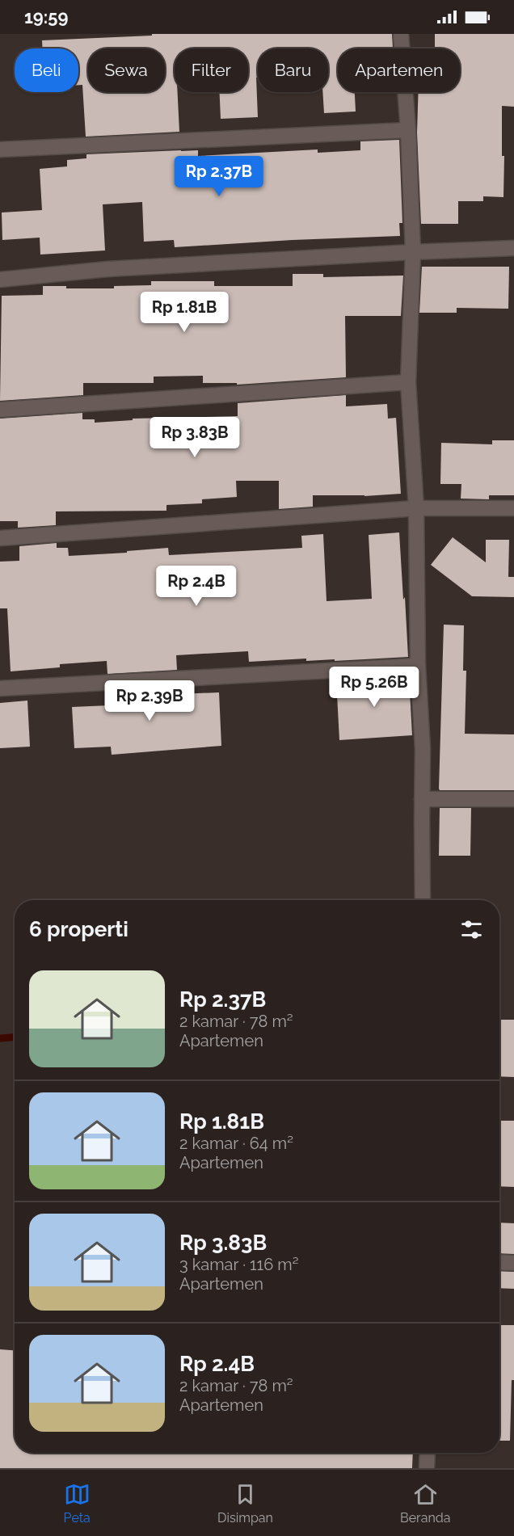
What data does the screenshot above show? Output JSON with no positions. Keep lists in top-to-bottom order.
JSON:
{
  "page": {
    "status": "19:59",
    "chip": [
      "Beli",
      "Sewa",
      "Filter",
      "Baru",
      "Apartemen"
    ],
    "price": [
      "Rp 2.37B",
      "Rp 1.81B",
      "Rp 3.83B",
      "Rp 2.4B",
      "Rp 5.26B",
      "Rp 2.39B"
    ],
    "heading": "6 properti",
    "list": [
      {
        "name": "Rp 2.37B",
        "note": "2 kamar · 78 m² · Apartemen"
      },
      {
        "name": "Rp 1.81B",
        "note": "2 kamar · 64 m² · Apartemen"
      },
      {
        "name": "Rp 3.83B",
        "note": "3 kamar · 116 m² · Apartemen"
      },
      {
        "name": "Rp 2.4B",
        "note": "2 kamar · 78 m² · Apartemen"
      }
    ],
    "tabs": ["Peta", "Disimpan", "Beranda"]
  }
}
